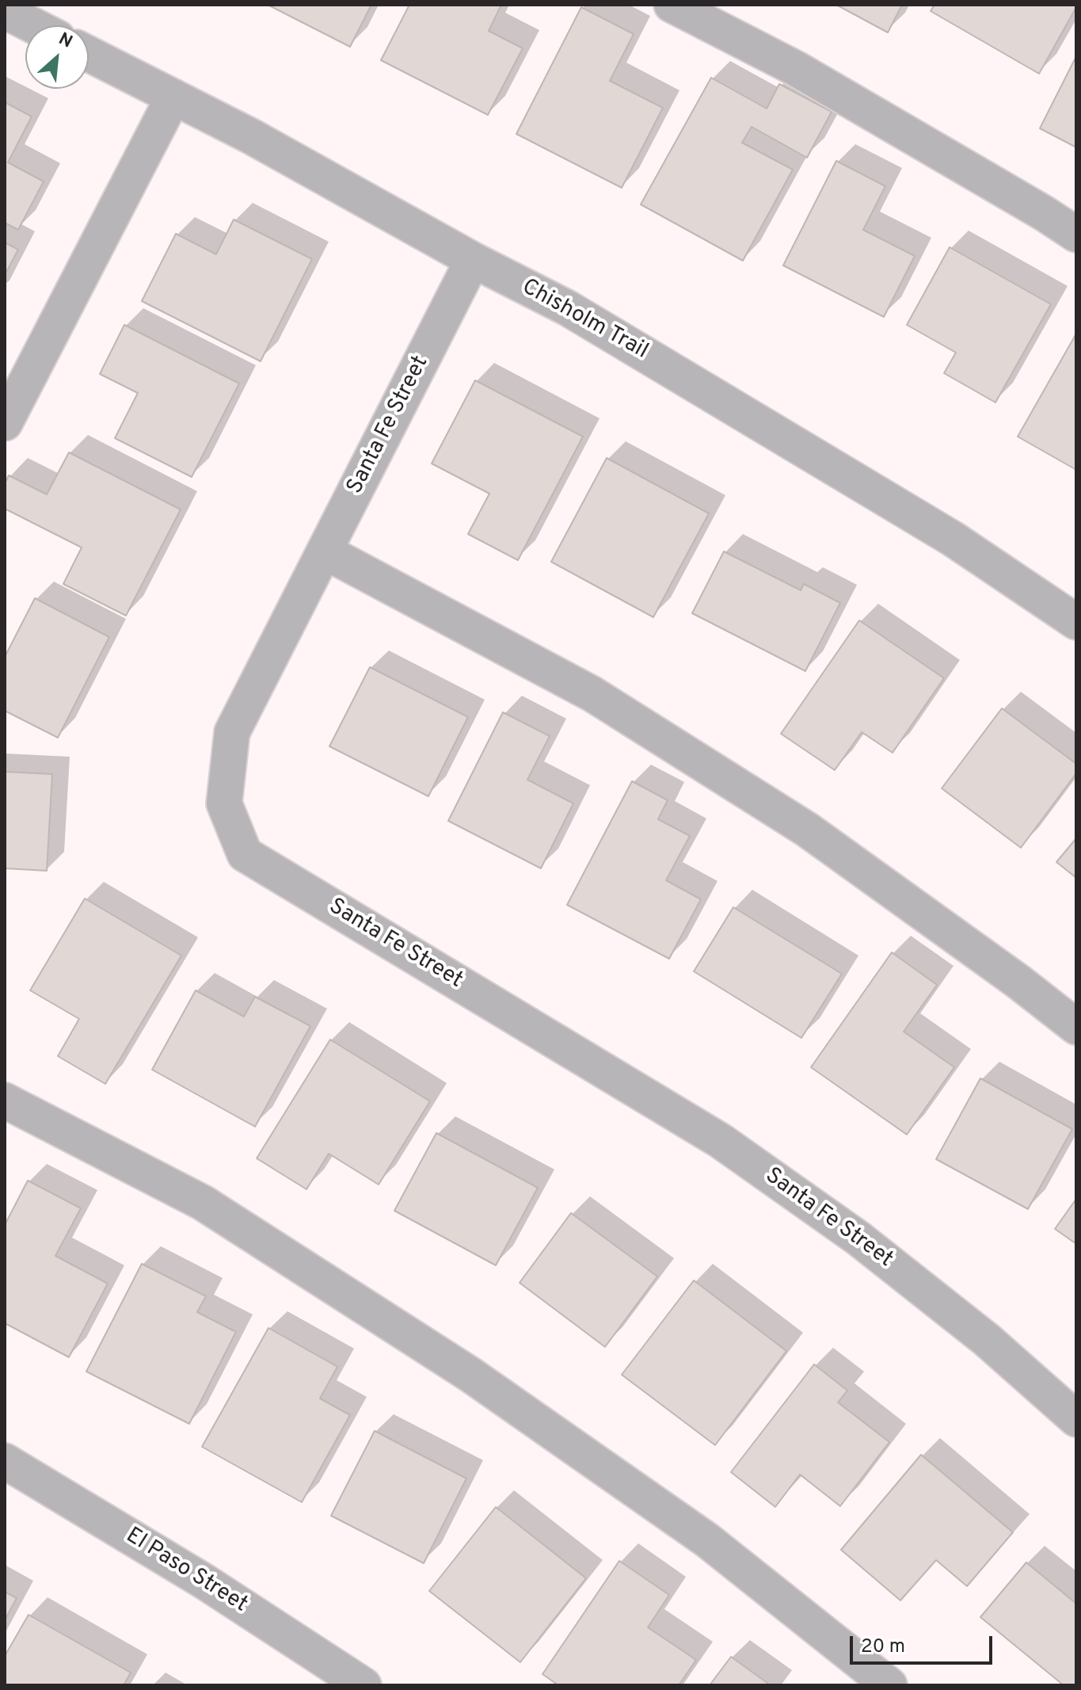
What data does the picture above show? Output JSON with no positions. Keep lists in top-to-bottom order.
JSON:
{
  "streets": {
    "street": ["Chisholm Trail", "Santa Fe Street", "El Paso Street"]
  },
  "crossings": [
    ["Chisholm Trail", "Santa Fe Street"]
  ],
  "scale_bar": "20 m",
  "north": "top right"
}
